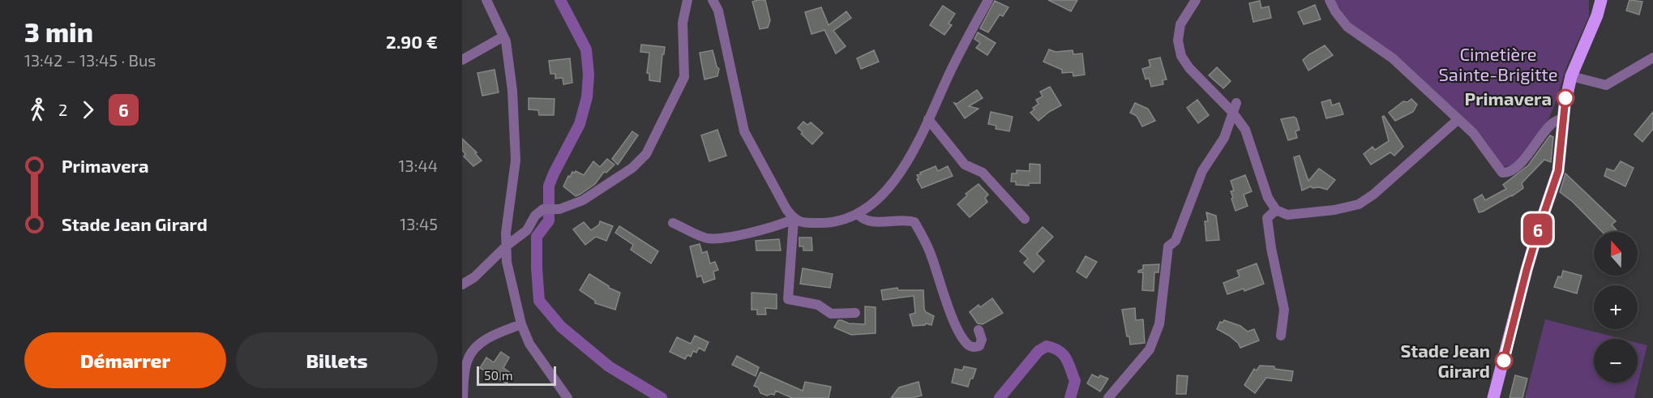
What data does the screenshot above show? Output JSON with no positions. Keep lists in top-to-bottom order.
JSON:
{
  "parks": ["Cimetière Sainte-Brigitte"],
  "places": ["Primavera", "Stade Jean Girard"],
  "lines": ["bus line 6"],
  "scale_bar": "50 m",
  "north": "top",
  "page": {
    "heading": ["3 min", "13:42 – 13:45 · Bus", "2.90 €"],
    "on_map": "6",
    "legs": ["2", "6"],
    "list": [
      {
        "name": "Primavera",
        "value": "13:44"
      },
      {
        "name": "Stade Jean Girard",
        "value": "13:45"
      }
    ],
    "map_buttons": ["+", "−"],
    "buttons": ["Démarrer", "Billets"],
    "scale": "50 m"
  }
}
